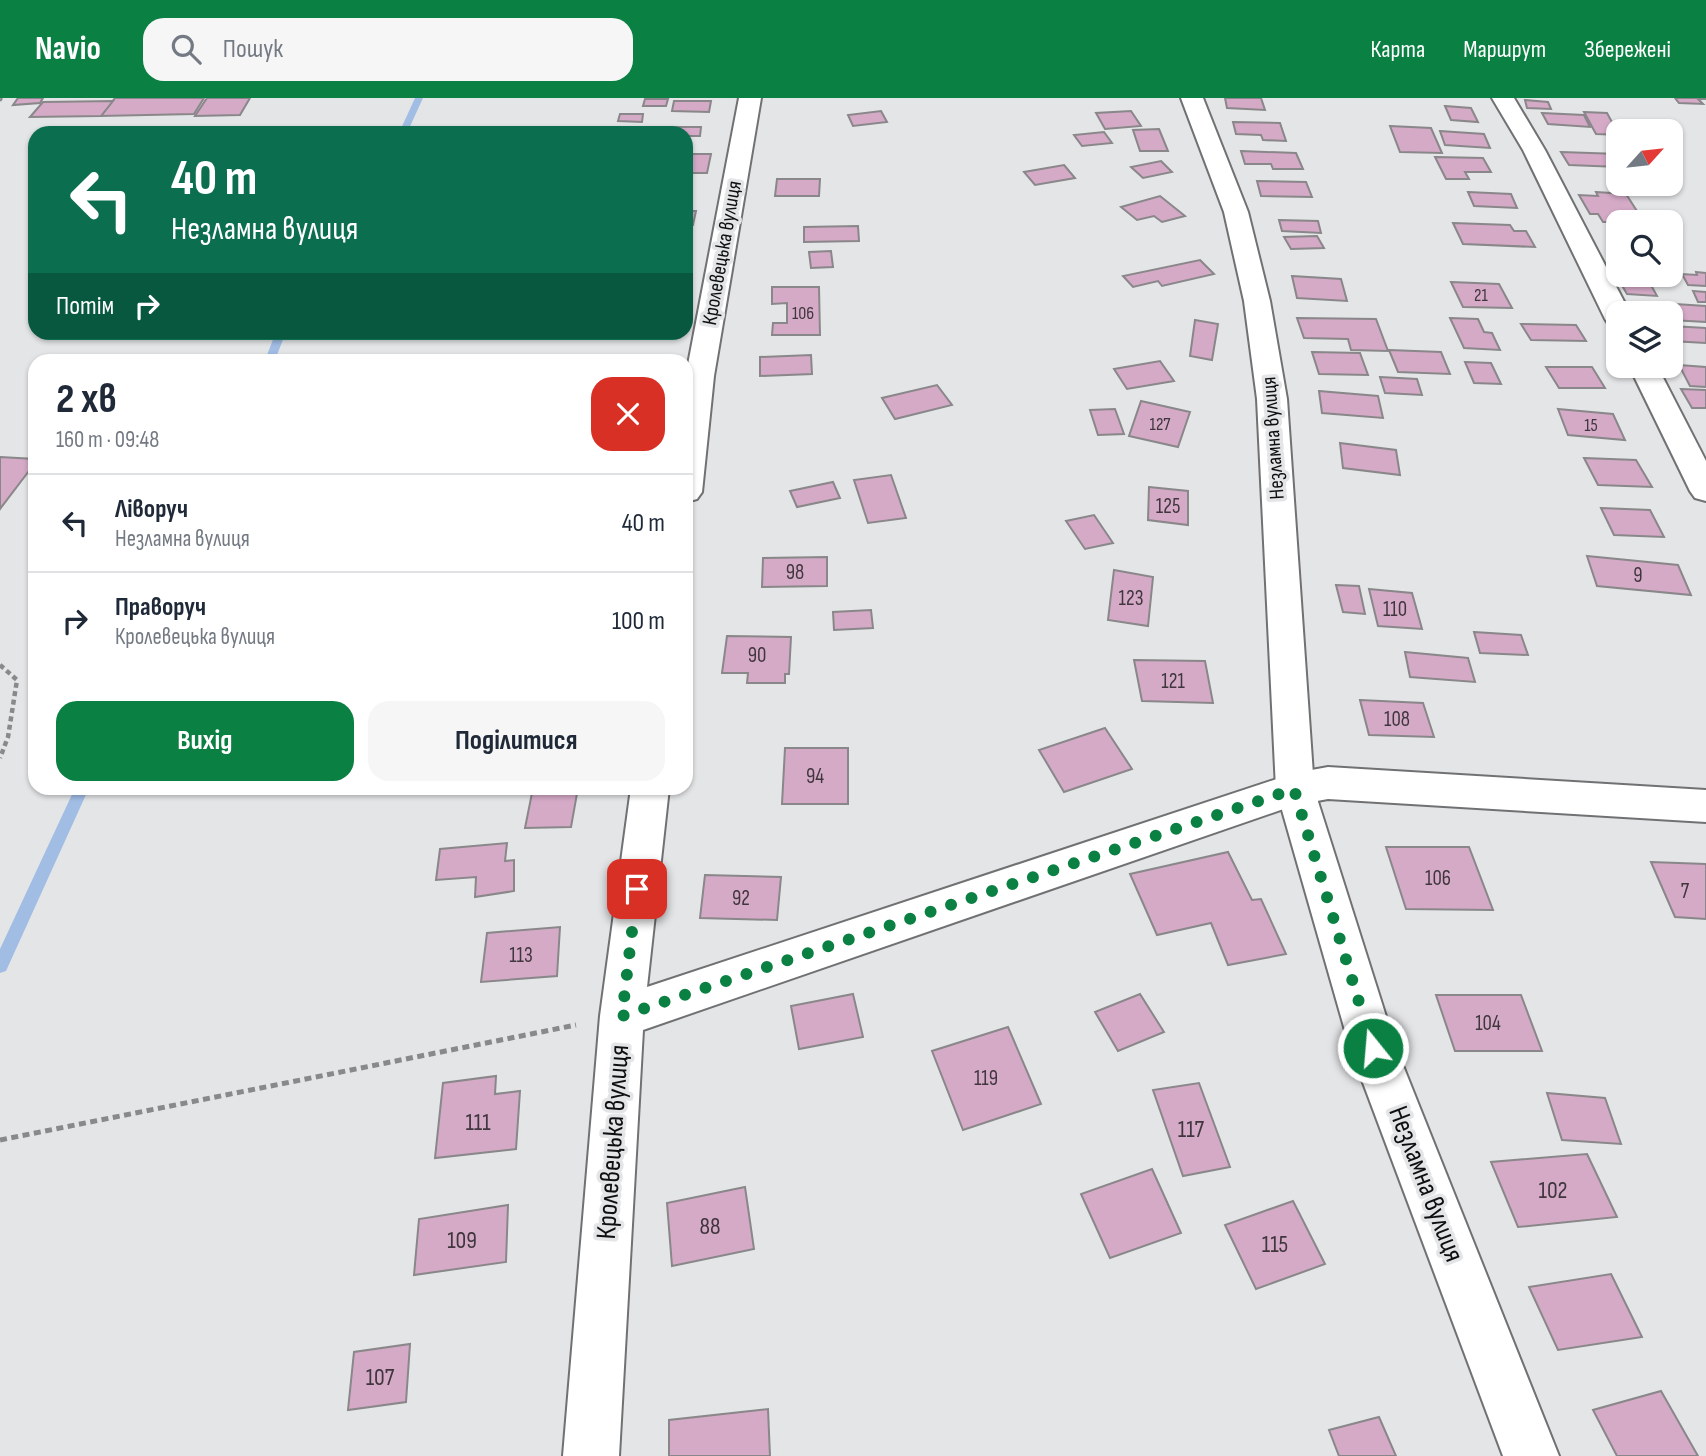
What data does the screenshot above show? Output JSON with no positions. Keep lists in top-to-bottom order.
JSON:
{
  "streets": {
    "street": ["Кролевецька вулиця", "Незламна вулиця"]
  },
  "house_numbers": [
    "21",
    "106",
    "127",
    "15",
    "125",
    "98",
    "9",
    "123",
    "110",
    "90",
    "121",
    "108",
    "94",
    "106",
    "7",
    "92",
    "113",
    "104",
    "119",
    "111",
    "117",
    "102",
    "88",
    "109",
    "115",
    "107"
  ],
  "north": "top right",
  "page": {
    "header": "Navio",
    "search": "Пошук",
    "nav": ["Карта", "Маршрут", "Збережені"],
    "turn": ["40 m", "Незламна вулиця"],
    "then": "Потім",
    "heading": ["2 хв", "160 m · 09:48"],
    "list": [
      {
        "name": "Ліворуч",
        "note": "Незламна вулиця",
        "value": "40 m"
      },
      {
        "name": "Праворуч",
        "note": "Кролевецька вулиця",
        "value": "100 m"
      }
    ],
    "buttons": ["Вихід", "Поділитися"]
  }
}
